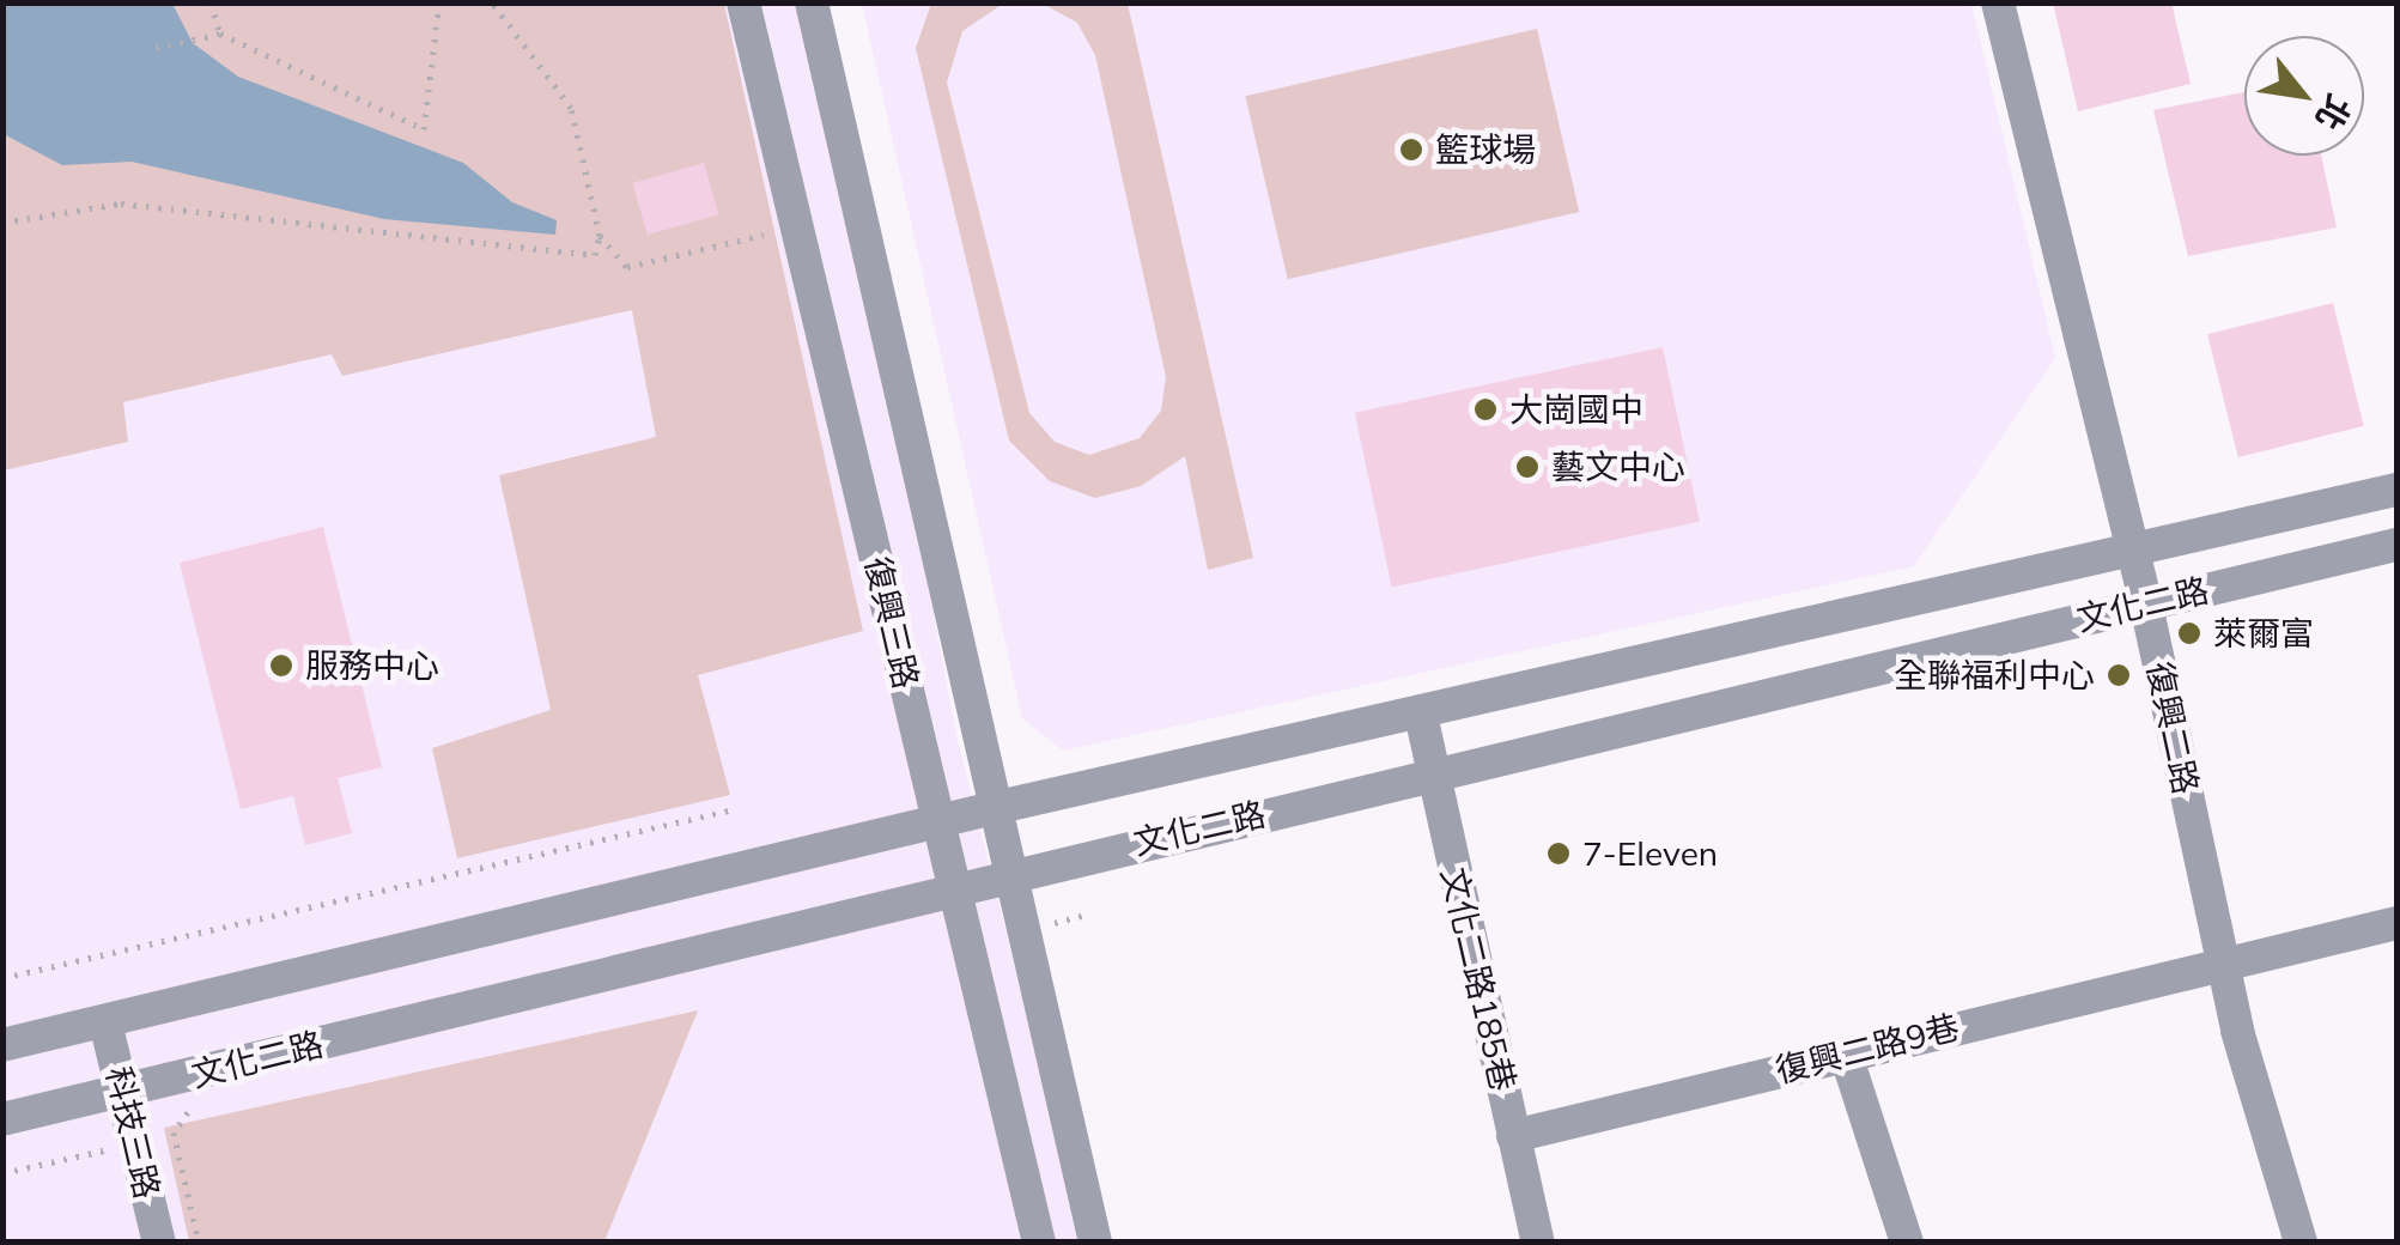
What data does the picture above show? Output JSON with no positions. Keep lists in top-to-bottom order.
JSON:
{
  "streets": {
    "street": [
      "文化二路",
      "復興三路",
      "復興二路",
      "文化二路185巷",
      "復興二路9巷",
      "科技三路"
    ]
  },
  "crossings": [
    ["文化二路", "復興三路"],
    ["文化二路", "復興二路"],
    ["文化二路", "文化二路185巷"],
    ["文化二路", "科技三路"],
    ["復興二路", "復興二路9巷"],
    ["文化二路185巷", "復興二路9巷"]
  ],
  "places": [
    "籃球場",
    "大崗國中",
    "藝文中心",
    "萊爾富",
    "服務中心",
    "全聯福利中心",
    "7-Eleven"
  ],
  "north": "bottom right"
}
